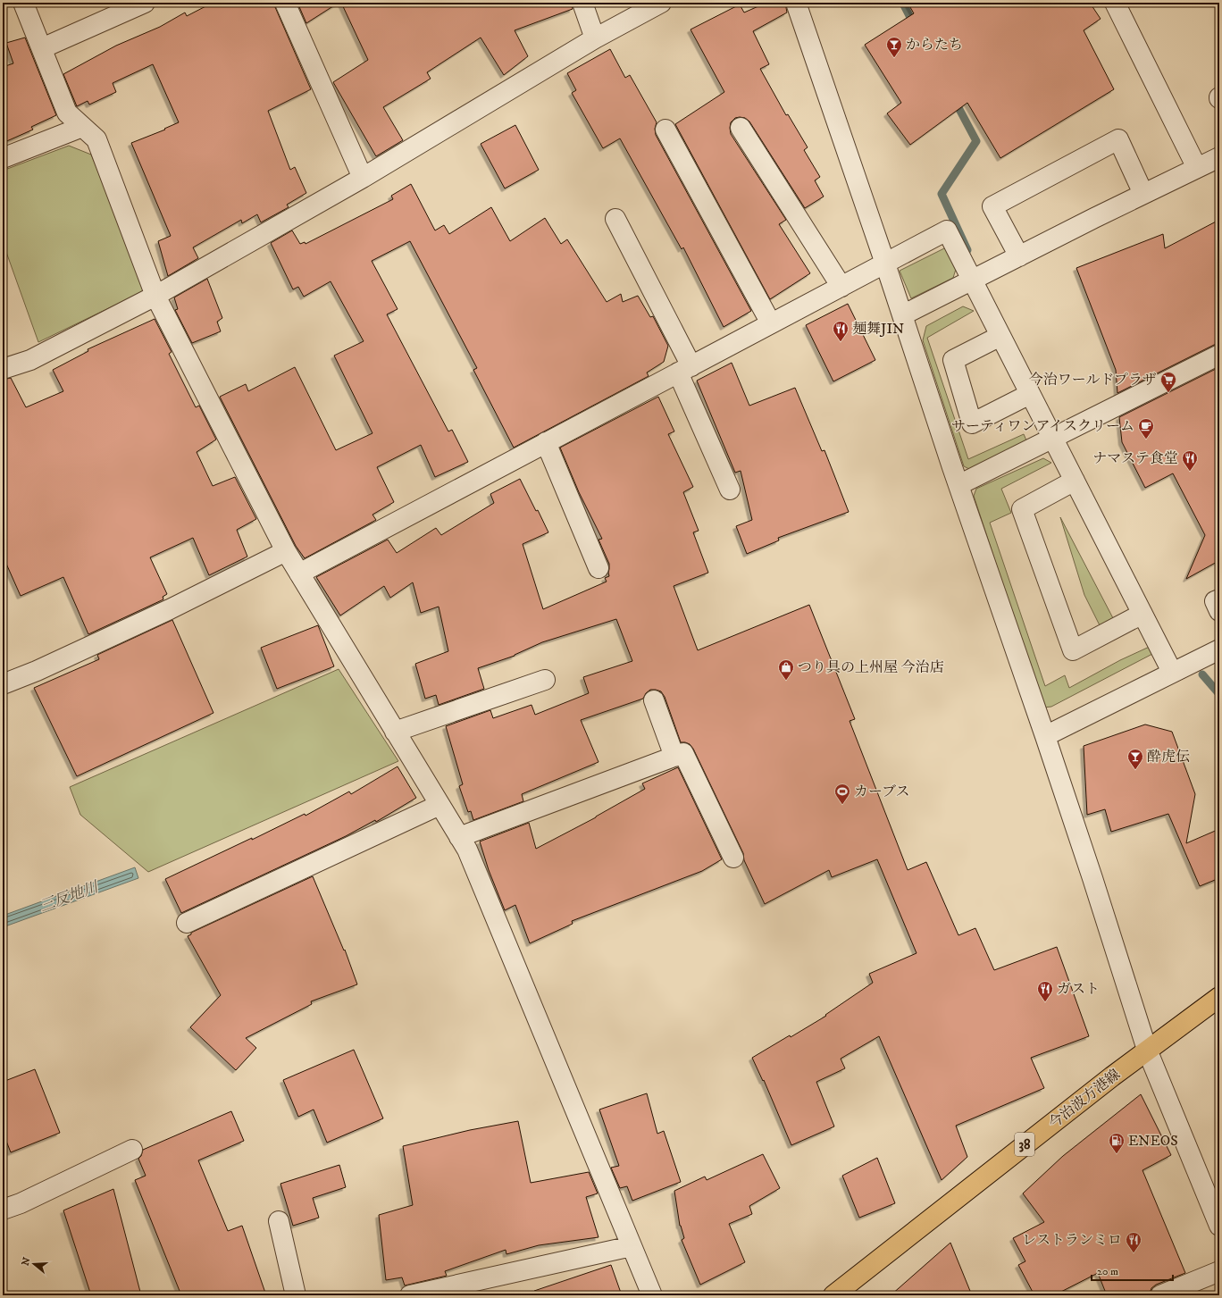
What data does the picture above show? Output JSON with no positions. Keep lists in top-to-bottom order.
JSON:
{
  "streets": {
    "main road": ["今治波方港線", "38"]
  },
  "water": ["三反地川"],
  "places": {
    "bar": ["からたち", "酔虎伝"],
    "restaurant": [
      "麺舞JIN",
      "ナマステ食堂",
      "ガスト",
      "レストランミロ"
    ],
    "supermarket": ["今治ワールドプラザ"],
    "cafe": ["サーティワンアイスクリーム"],
    "shop": ["つり具の上州屋 今治店"],
    "sports": ["カーブス"],
    "fuel station": ["ENEOS"]
  },
  "scale_bar": "20 m",
  "north": "left"
}
